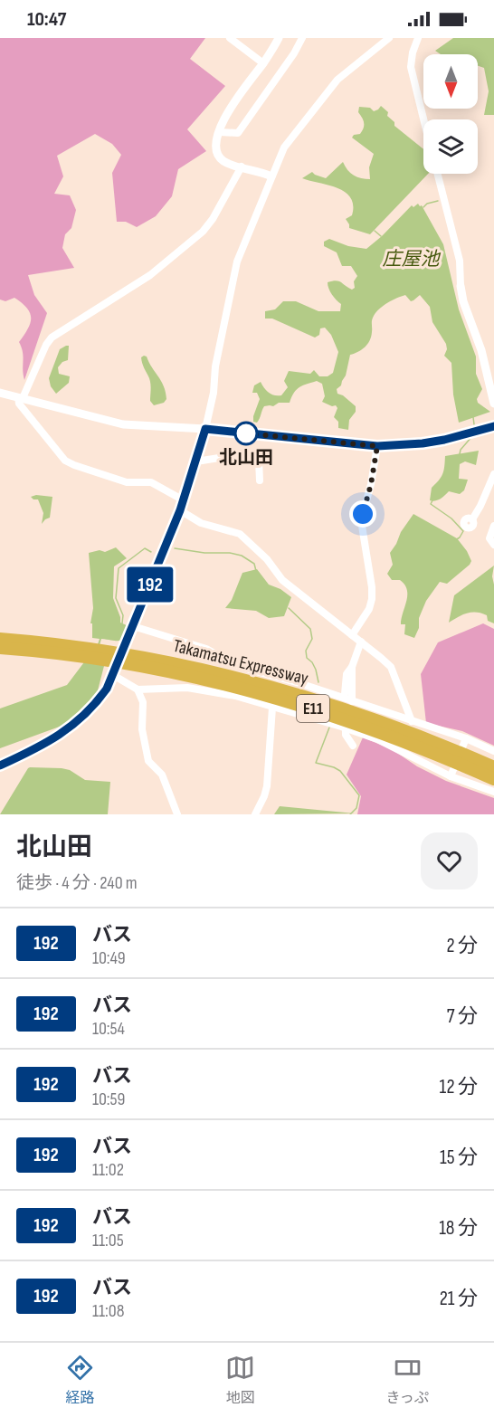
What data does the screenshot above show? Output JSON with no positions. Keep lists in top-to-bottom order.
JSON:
{
  "streets": {
    "highway": ["Takamatsu Expressway", "E11"]
  },
  "water": ["庄屋池"],
  "places": ["北山田"],
  "lines": ["bus line 192"],
  "north": "bottom",
  "page": {
    "status": "10:47",
    "on_map": "192",
    "heading": ["北山田", "徒歩 · 4 分 · 240 m"],
    "list": [
      {
        "mark": "192",
        "name": "バス",
        "note": "10:49",
        "value": "2 分"
      },
      {
        "mark": "192",
        "name": "バス",
        "note": "10:54",
        "value": "7 分"
      },
      {
        "mark": "192",
        "name": "バス",
        "note": "10:59",
        "value": "12 分"
      },
      {
        "mark": "192",
        "name": "バス",
        "note": "11:02",
        "value": "15 分"
      },
      {
        "mark": "192",
        "name": "バス",
        "note": "11:05",
        "value": "18 分"
      },
      {
        "mark": "192",
        "name": "バス",
        "note": "11:08",
        "value": "21 分"
      }
    ],
    "tabs": ["経路", "地図", "きっぷ"]
  }
}
